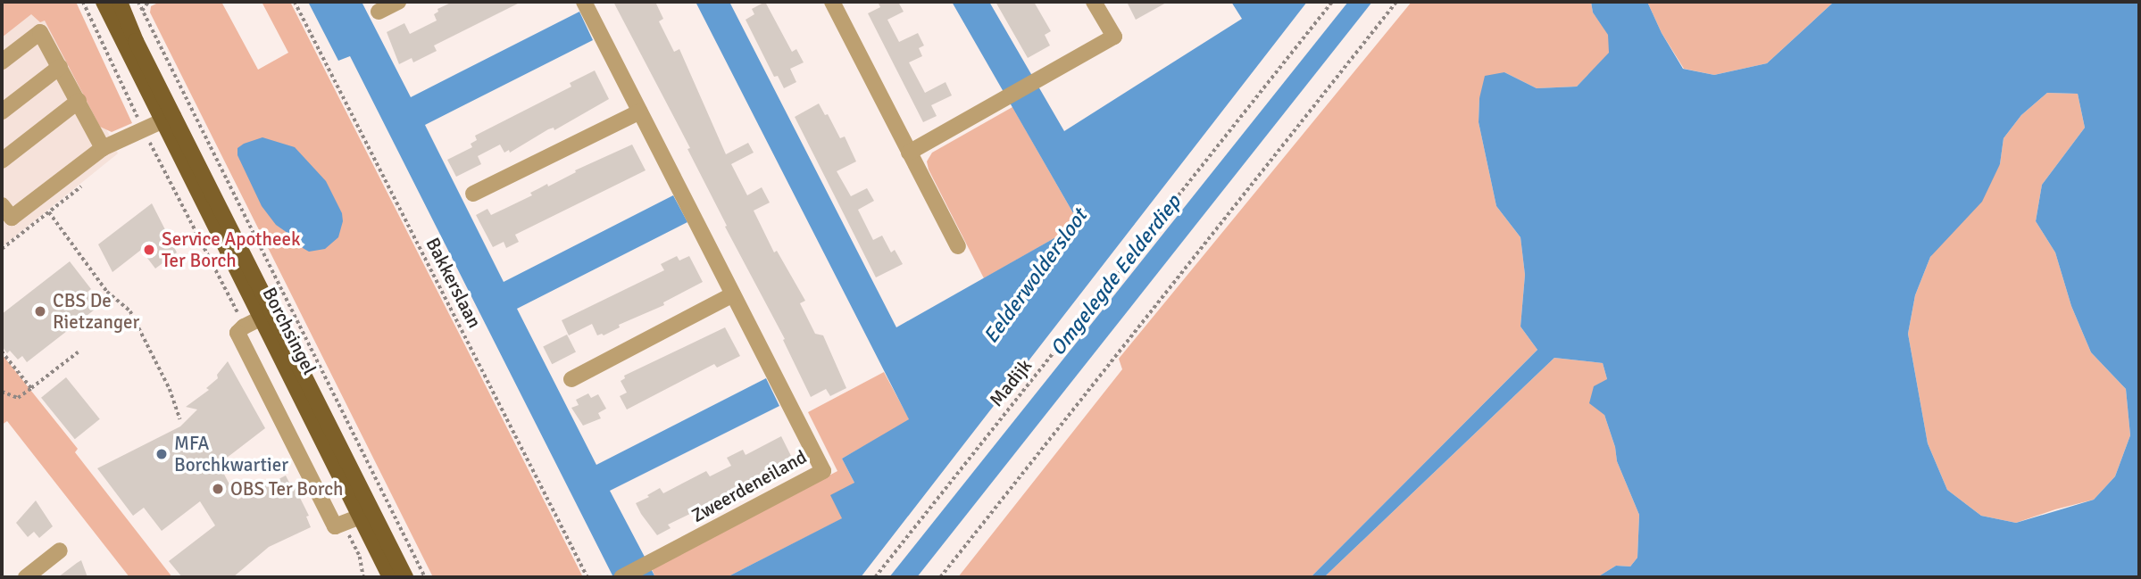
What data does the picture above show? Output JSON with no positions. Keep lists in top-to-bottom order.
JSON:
{
  "streets": {
    "main road": ["Borchsingel"],
    "street": ["Zweerdeneiland"],
    "path": ["Bakkerslaan", "Madijk"]
  },
  "water": ["Omgelegde Eelderdiep", "Eelderwoldersloot"],
  "places": [
    "Service Apotheek Ter Borch",
    "CBS De Rietzanger",
    "MFA Borchkwartier",
    "OBS Ter Borch"
  ]
}
